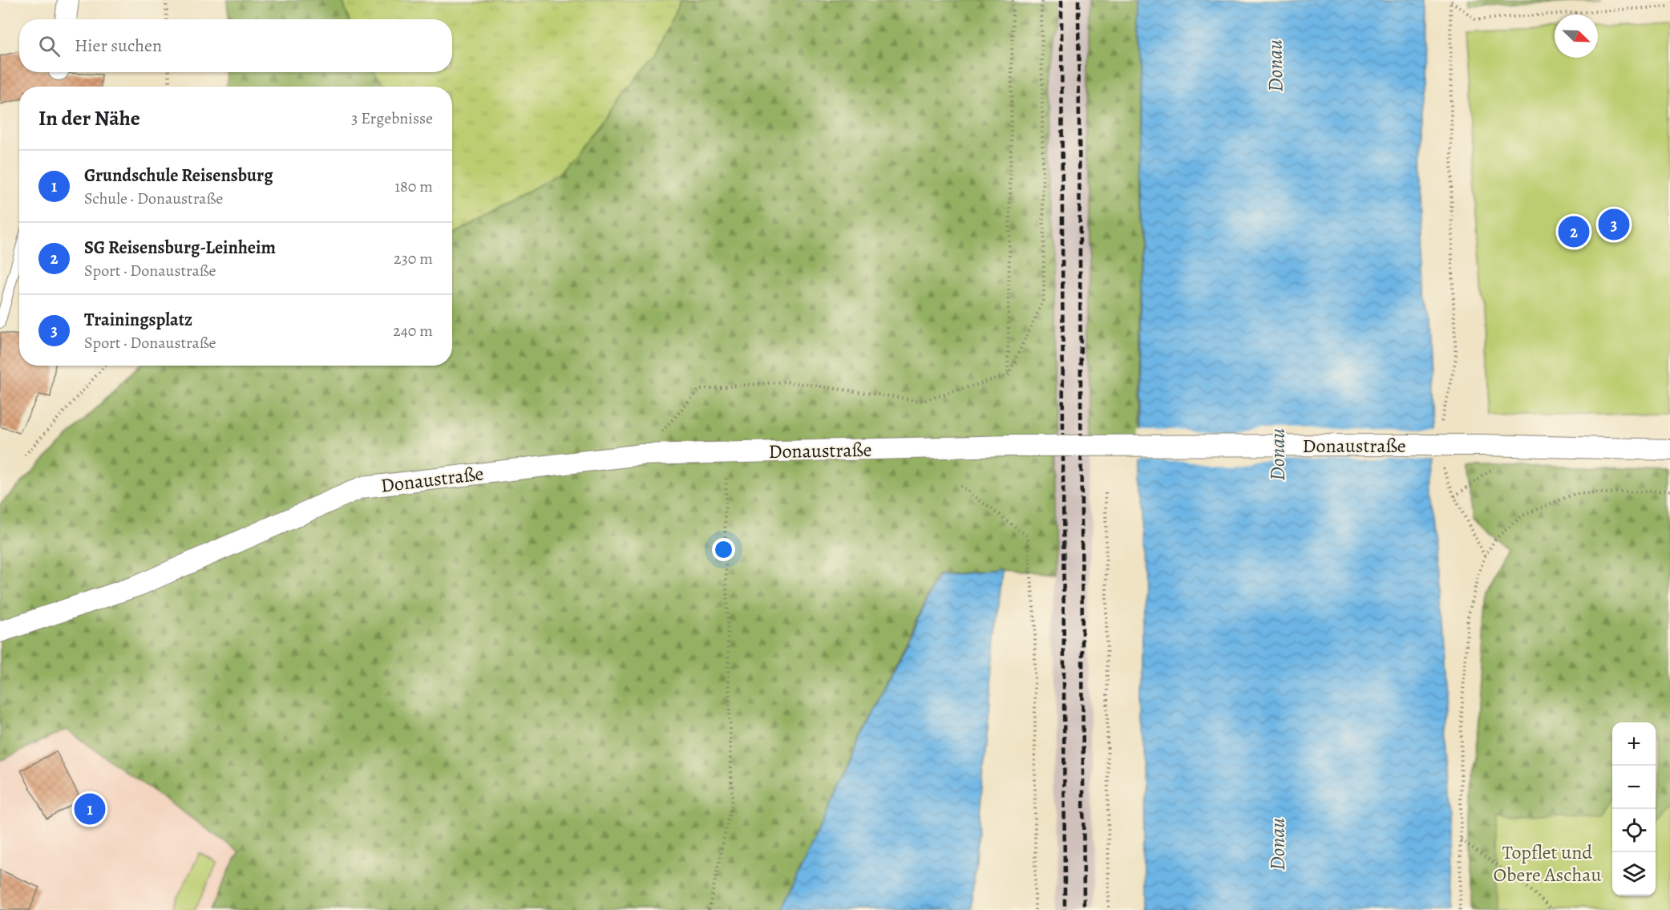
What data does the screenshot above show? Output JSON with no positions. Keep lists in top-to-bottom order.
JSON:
{
  "streets": {
    "street": ["Donaustraße"]
  },
  "water": ["Donau"],
  "parks": ["Topflet und Obere Aschau"],
  "north": "bottom right",
  "page": {
    "search": "Hier suchen",
    "heading": ["In der Nähe", "3 Ergebnisse"],
    "list": [
      {
        "mark": "1",
        "name": "Grundschule Reisensburg",
        "note": "Schule · Donaustraße",
        "value": "180 m"
      },
      {
        "mark": "2",
        "name": "SG Reisensburg-Leinheim",
        "note": "Sport · Donaustraße",
        "value": "230 m"
      },
      {
        "mark": "3",
        "name": "Trainingsplatz",
        "note": "Sport · Donaustraße",
        "value": "240 m"
      }
    ],
    "pins": ["3", "2", "1"],
    "map_buttons": ["+", "−"]
  }
}
